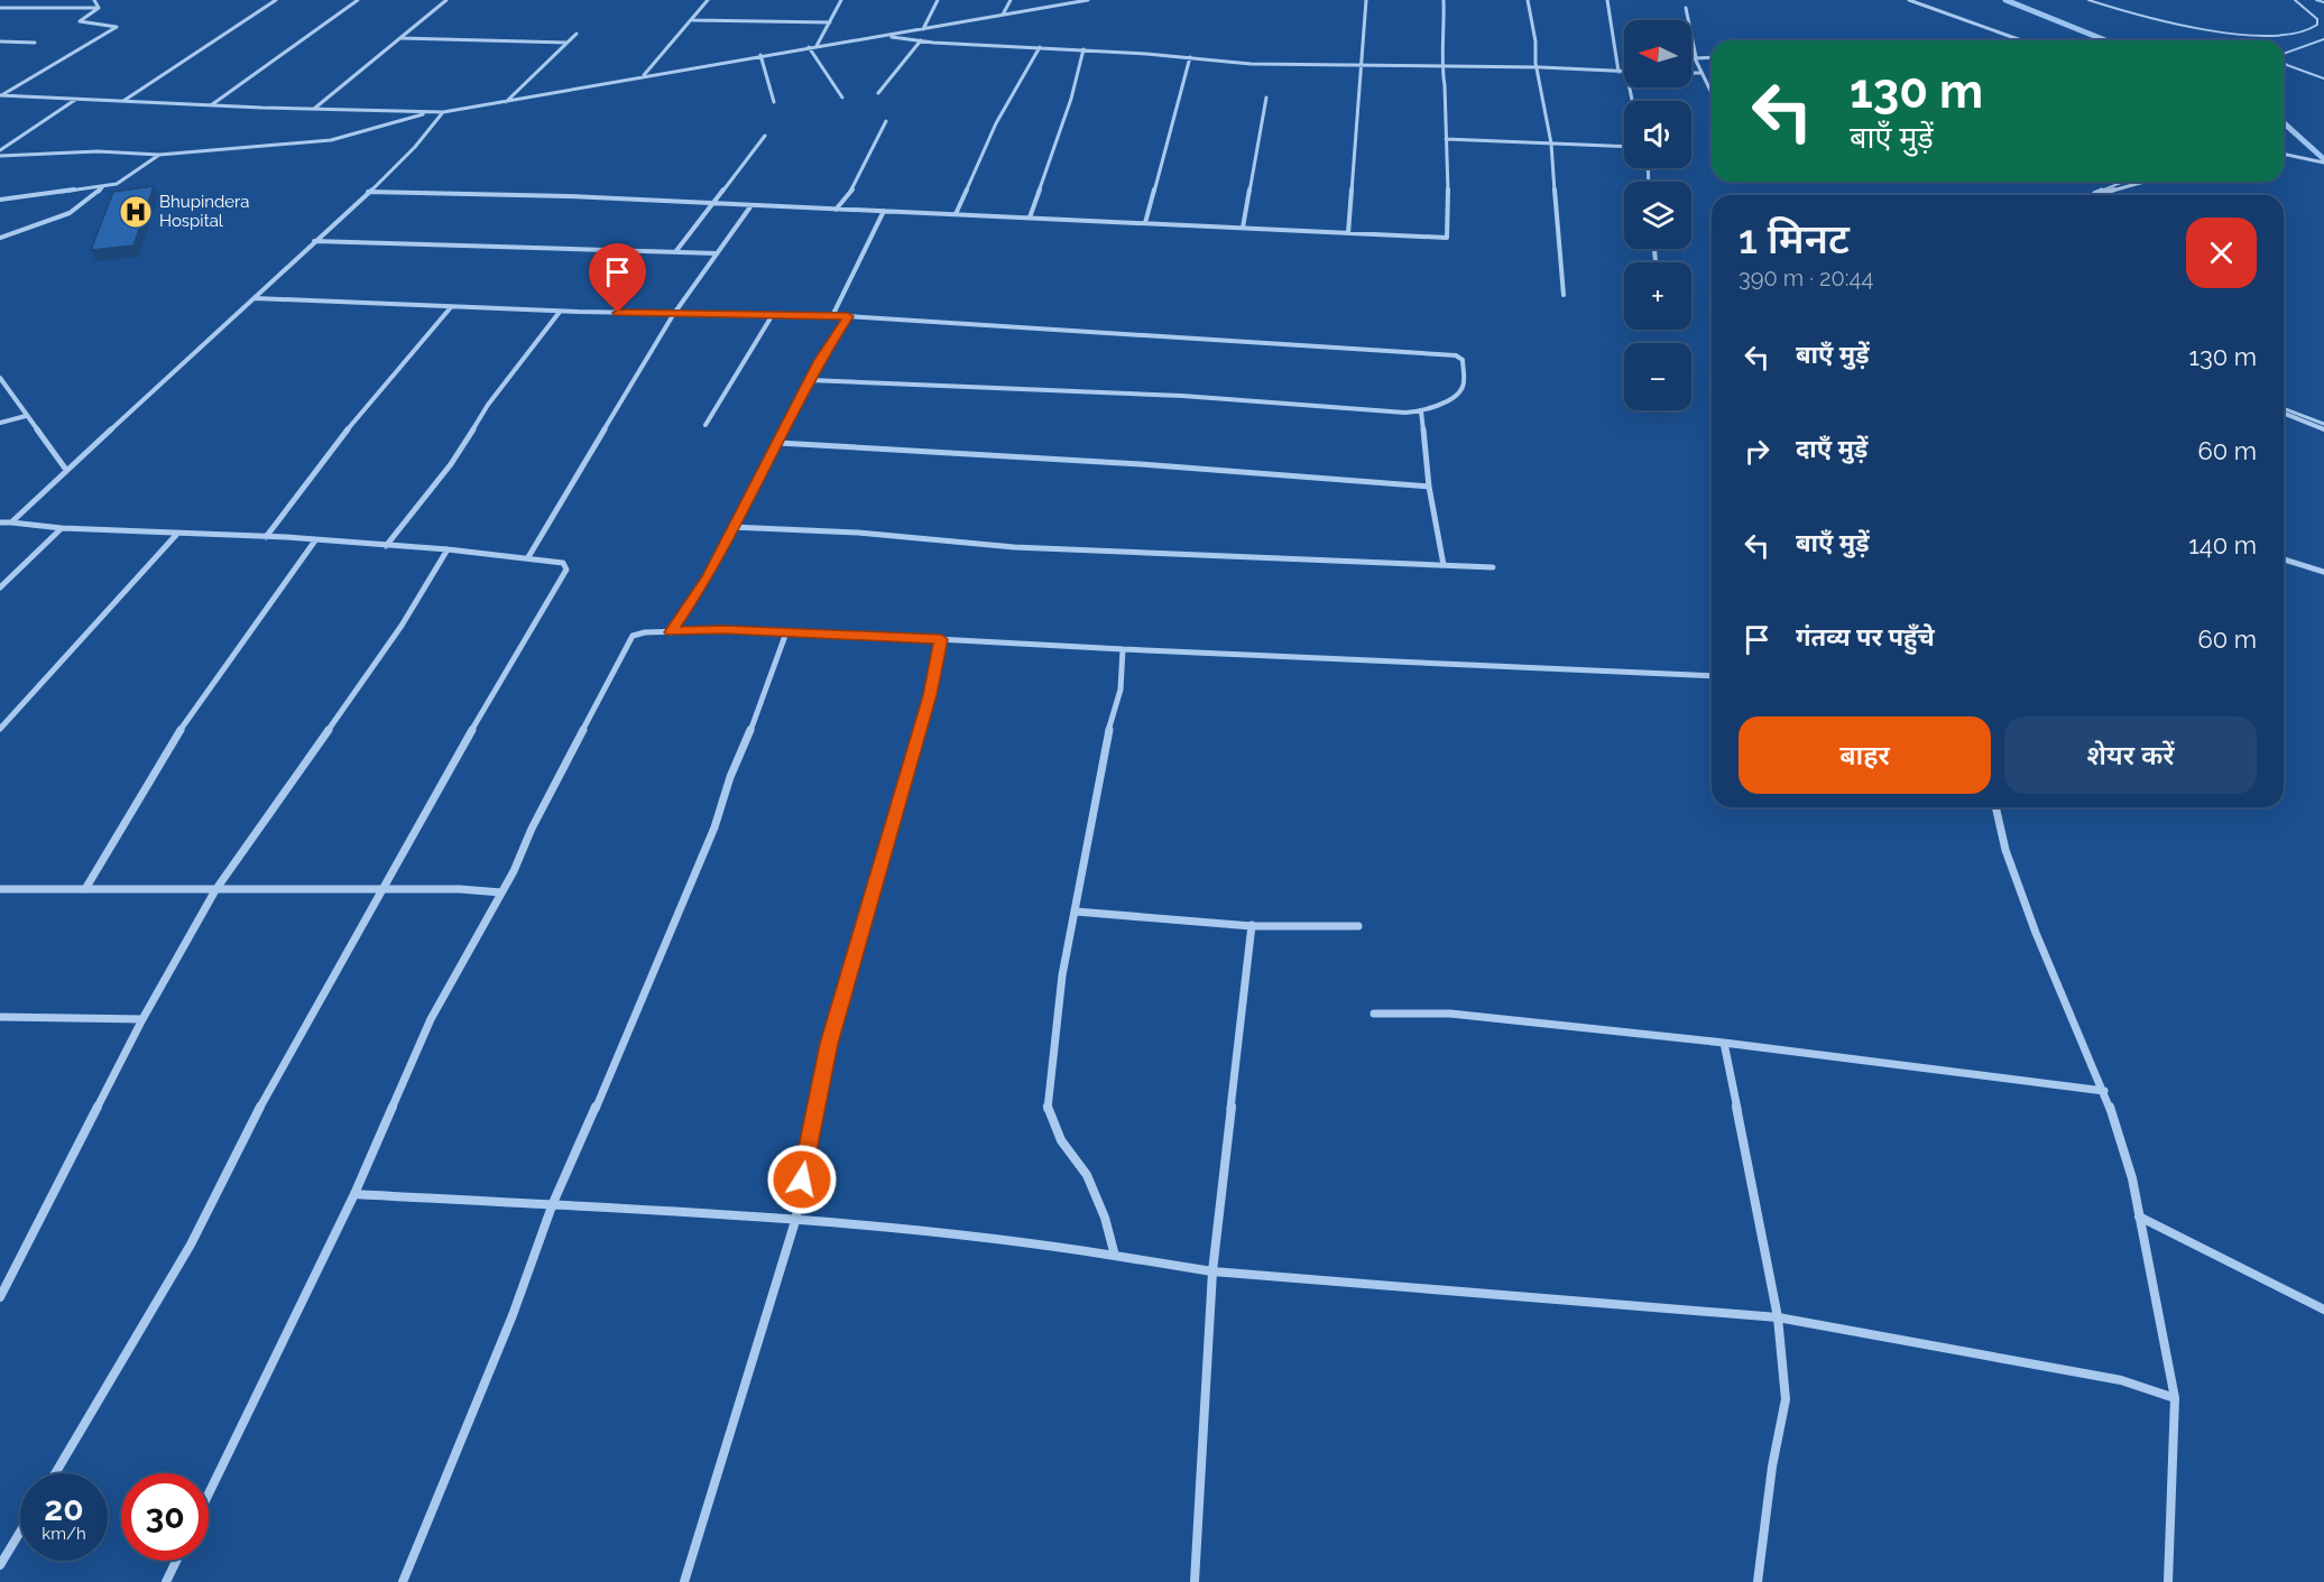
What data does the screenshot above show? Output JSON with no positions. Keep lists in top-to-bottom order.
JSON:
{
  "places": {
    "hospital": ["Bhupindera Hospital"]
  },
  "north": "left",
  "page": {
    "map_buttons": ["+", "−"],
    "turn": ["130 m", "बाएँ मुड़ें"],
    "heading": ["1 मिनट", "390 m · 20:44"],
    "list": [
      {
        "name": "बाएँ मुड़ें",
        "value": "130 m"
      },
      {
        "name": "दाएँ मुड़ें",
        "value": "60 m"
      },
      {
        "name": "बाएँ मुड़ें",
        "value": "140 m"
      },
      {
        "name": "गंतव्य पर पहुँचे",
        "value": "60 m"
      }
    ],
    "buttons": ["बाहर", "शेयर करें"],
    "speed": "20 km/h",
    "limit": "30"
  }
}
